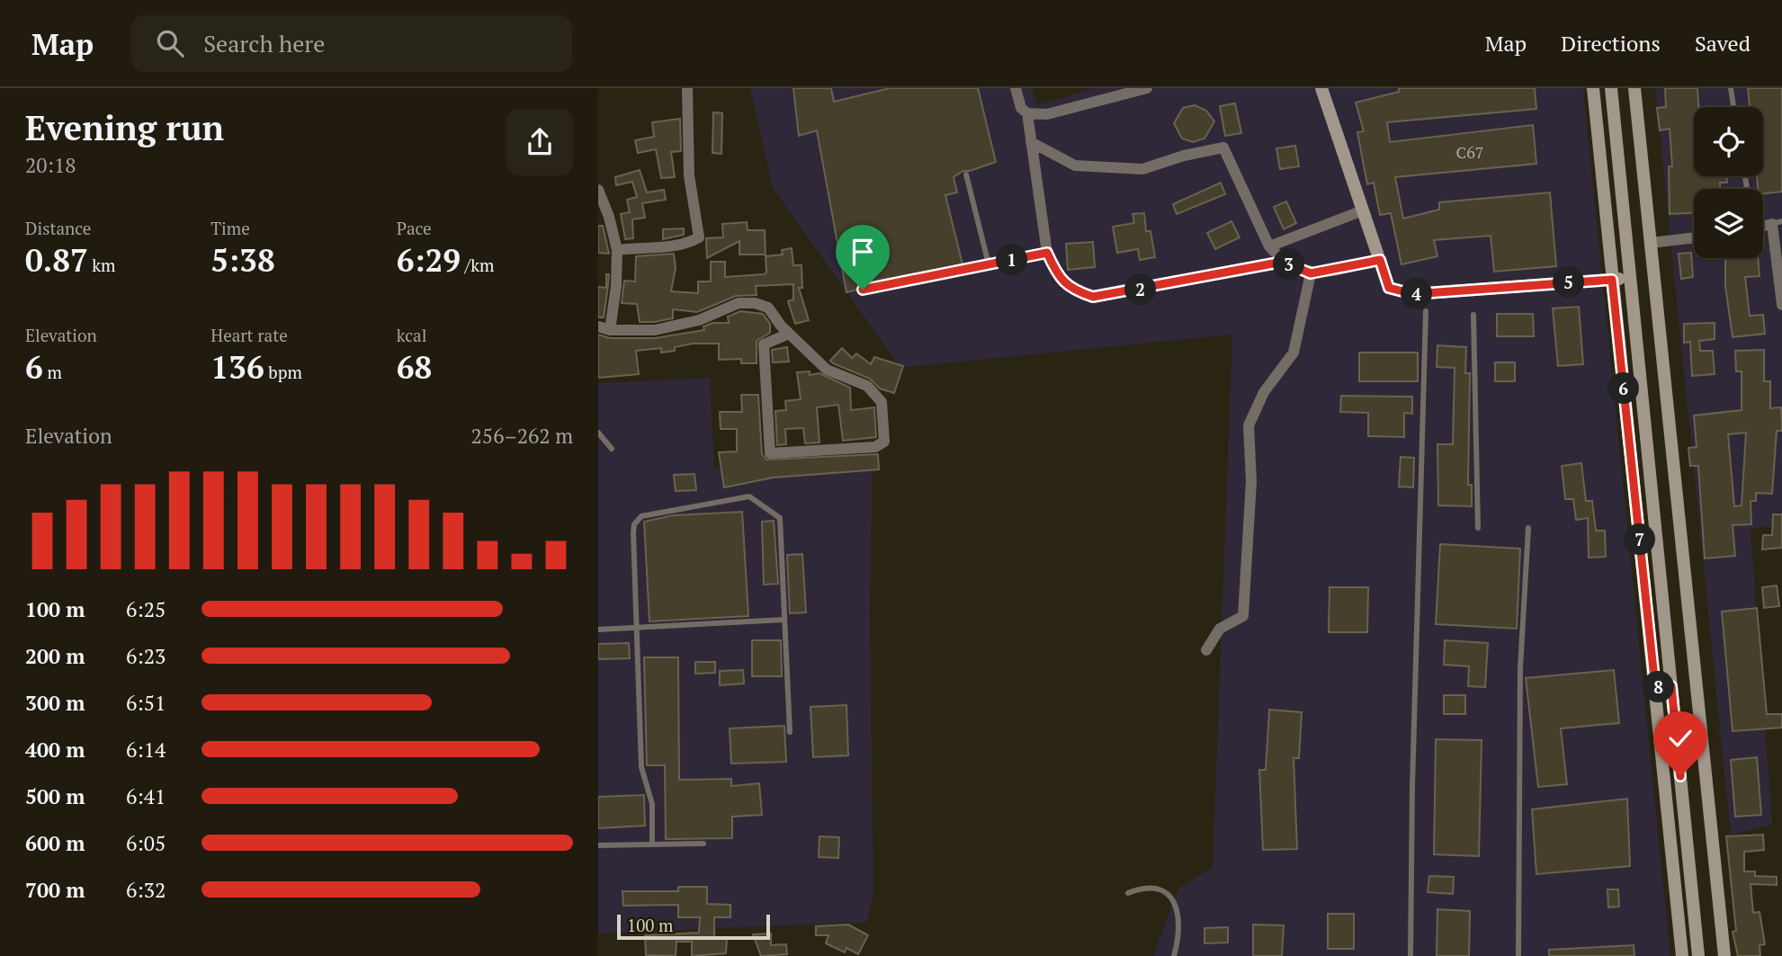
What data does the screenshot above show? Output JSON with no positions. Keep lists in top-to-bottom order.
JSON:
{
  "house_numbers": ["C67"],
  "scale_bar": "100 m",
  "page": {
    "header": "Map",
    "search": "Search here",
    "nav": ["Map", "Directions", "Saved"],
    "heading": ["Evening run", "20:18"],
    "stats": [
      ["Distance", "0.87 km"],
      ["Time", "5:38"],
      ["Pace", "6:29 /km"],
      ["Elevation", "6 m"],
      ["Heart rate", "136 bpm"],
      ["kcal", "68"]
    ],
    "pins": [
      "1",
      "3",
      "5",
      "2",
      "4",
      "6",
      "7",
      "8"
    ],
    "chart": ["Elevation", "256–262 m"],
    "list": [
      {
        "name": "100 m",
        "note": "6:25"
      },
      {
        "name": "200 m",
        "note": "6:23"
      },
      {
        "name": "300 m",
        "note": "6:51"
      },
      {
        "name": "400 m",
        "note": "6:14"
      },
      {
        "name": "500 m",
        "note": "6:41"
      },
      {
        "name": "600 m",
        "note": "6:05"
      },
      {
        "name": "700 m",
        "note": "6:32"
      }
    ],
    "scale": "100 m"
  }
}
